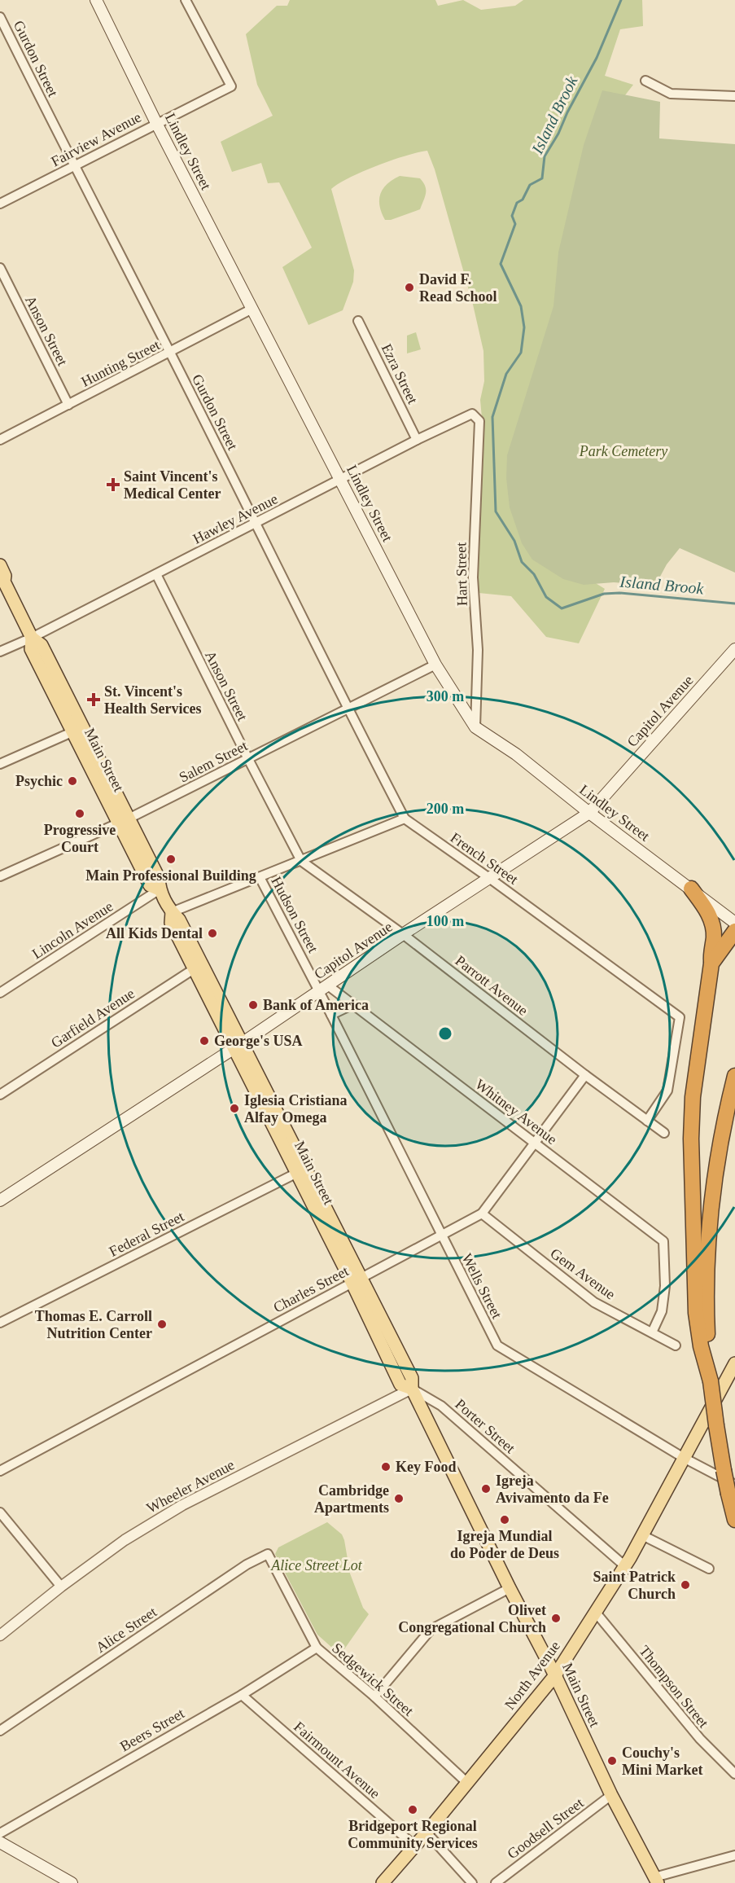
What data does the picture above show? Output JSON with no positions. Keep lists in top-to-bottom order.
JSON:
{
  "streets": {
    "main road": [
      "Lindley Street",
      "Capitol Avenue",
      "Main Street",
      "North Avenue"
    ],
    "street": [
      "Gurdon Street",
      "Fairview Avenue",
      "Anson Street",
      "Hunting Street",
      "Ezra Street",
      "Hawley Avenue",
      "Hart Street",
      "Salem Street",
      "French Street",
      "Hudson Street",
      "Lincoln Avenue",
      "Parrott Avenue",
      "Garfield Avenue",
      "Whitney Avenue",
      "Federal Street",
      "Gem Avenue",
      "Wells Street",
      "Charles Street",
      "Porter Street",
      "Wheeler Avenue",
      "Alice Street",
      "Sedgewick Street",
      "Thompson Street",
      "Beers Street",
      "Fairmount Avenue",
      "Goodsell Street"
    ]
  },
  "crossings": [
    ["Gurdon Street", "Fairview Avenue"],
    ["Gurdon Street", "Hunting Street"],
    ["Gurdon Street", "Hawley Avenue"],
    ["Gurdon Street", "Salem Street"],
    ["Gurdon Street", "French Street"],
    ["Fairview Avenue", "Lindley Street"],
    ["Lindley Street", "Hunting Street"],
    ["Lindley Street", "Hawley Avenue"],
    ["Lindley Street", "Hart Street"],
    ["Lindley Street", "Capitol Avenue"],
    ["Lindley Street", "Salem Street"],
    ["Anson Street", "Hunting Street"],
    ["Anson Street", "Hawley Avenue"],
    ["Anson Street", "Salem Street"],
    ["Anson Street", "Parrott Avenue"],
    ["Ezra Street", "Hawley Avenue"],
    ["Hawley Avenue", "Hart Street"],
    ["Hawley Avenue", "Main Street"],
    ["Capitol Avenue", "Main Street"],
    ["Capitol Avenue", "French Street"],
    ["Capitol Avenue", "Hudson Street"],
    ["Capitol Avenue", "Parrott Avenue"],
    ["Capitol Avenue", "Whitney Avenue"],
    ["Capitol Avenue", "Wells Street"],
    ["Main Street", "Salem Street"],
    ["Main Street", "Lincoln Avenue"],
    ["Main Street", "Garfield Avenue"],
    ["Main Street", "Federal Street"],
    ["Main Street", "Charles Street"],
    ["Main Street", "Porter Street"],
    ["Main Street", "Wheeler Avenue"],
    ["Main Street", "North Avenue"],
    ["Main Street", "Goodsell Street"],
    ["French Street", "Parrott Avenue"],
    ["Hudson Street", "Whitney Avenue"],
    ["Hudson Street", "Wells Street"],
    ["Parrott Avenue", "Charles Street"],
    ["Whitney Avenue", "Gem Avenue"],
    ["Whitney Avenue", "Wells Street"],
    ["Whitney Avenue", "Charles Street"],
    ["Gem Avenue", "Charles Street"],
    ["Wells Street", "Charles Street"],
    ["Wells Street", "North Avenue"],
    ["Porter Street", "Wheeler Avenue"],
    ["Porter Street", "North Avenue"],
    ["Alice Street", "Sedgewick Street"],
    ["North Avenue", "Sedgewick Street"],
    ["North Avenue", "Thompson Street"],
    ["North Avenue", "Fairmount Avenue"],
    ["Sedgewick Street", "Beers Street"],
    ["Beers Street", "Fairmount Avenue"]
  ],
  "water": ["Island Brook"],
  "parks": ["Park Cemetery", "Alice Street Lot"],
  "places": {
    "other": [
      "David F. Read School",
      "Psychic",
      "Progressive Court",
      "Main Professional Building",
      "All Kids Dental",
      "Bank of America",
      "George's USA",
      "Iglesia Cristiana Alfay Omega",
      "Thomas E. Carroll Nutrition Center",
      "Key Food",
      "Igreja Avivamento da Fe",
      "Cambridge Apartments",
      "Igreja Mundial do Poder de Deus",
      "Saint Patrick Church",
      "Olivet Congregational Church",
      "Couchy's Mini Market",
      "Bridgeport Regional Community Services"
    ],
    "health": ["Saint Vincent's Medical Center", "St. Vincent's Health Services"]
  },
  "rings": ["300 m", "200 m", "100 m"]
}
